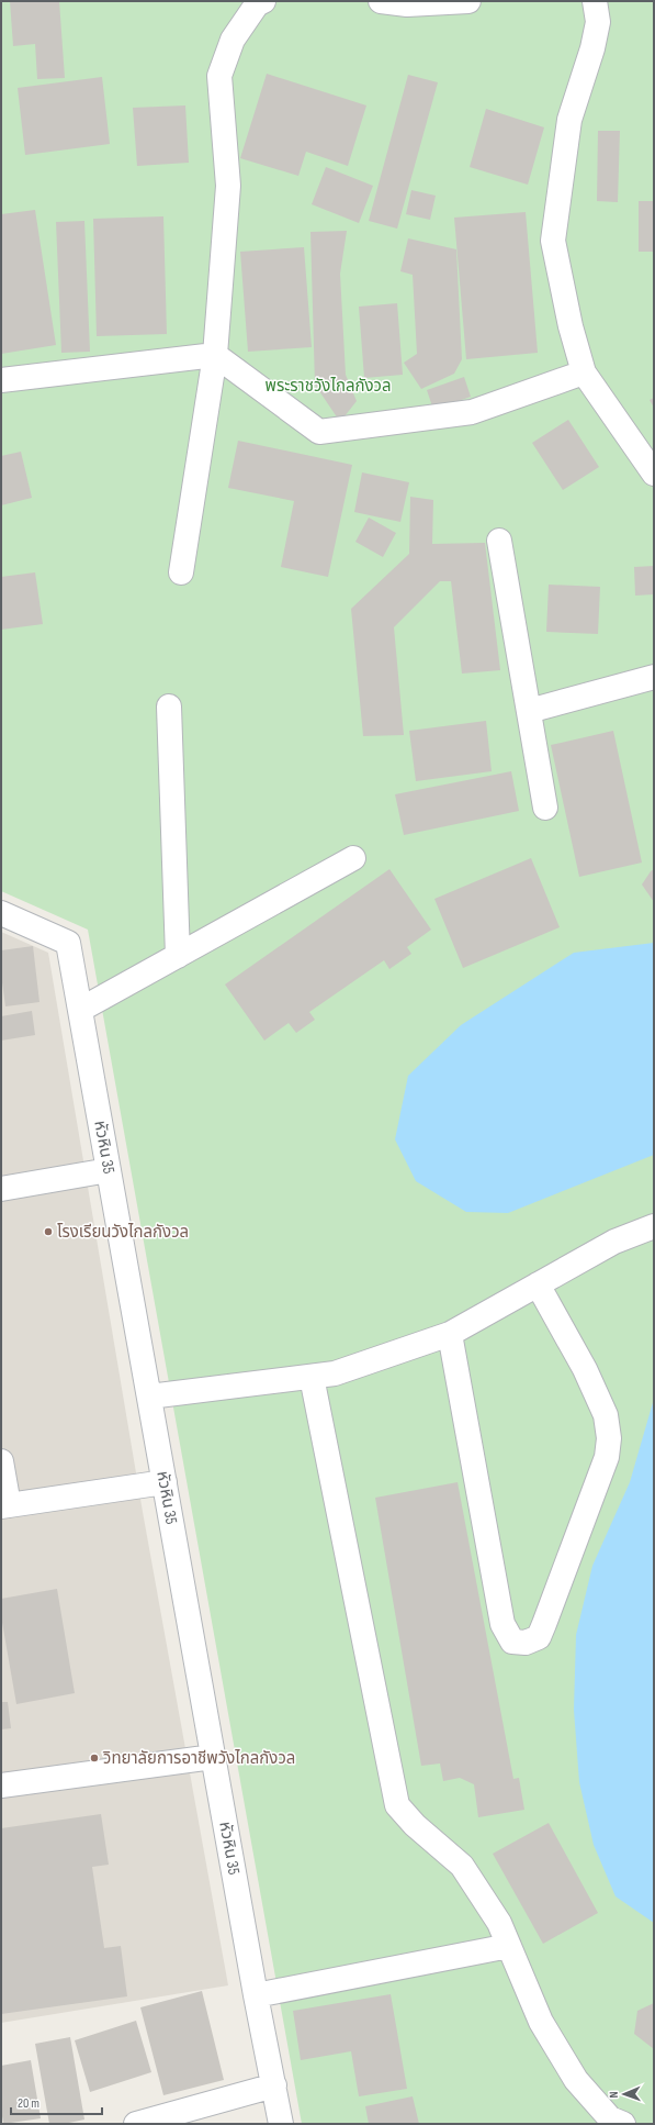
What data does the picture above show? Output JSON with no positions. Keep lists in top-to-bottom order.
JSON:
{
  "streets": {
    "street": ["หัวหิน 35"]
  },
  "parks": ["พระราชวังไกลกังวล"],
  "places": ["โรงเรียนวังไกลกังวล", "วิทยาลัยการอาชีพวังไกลกังวล"],
  "scale_bar": "20 m",
  "north": "left"
}
